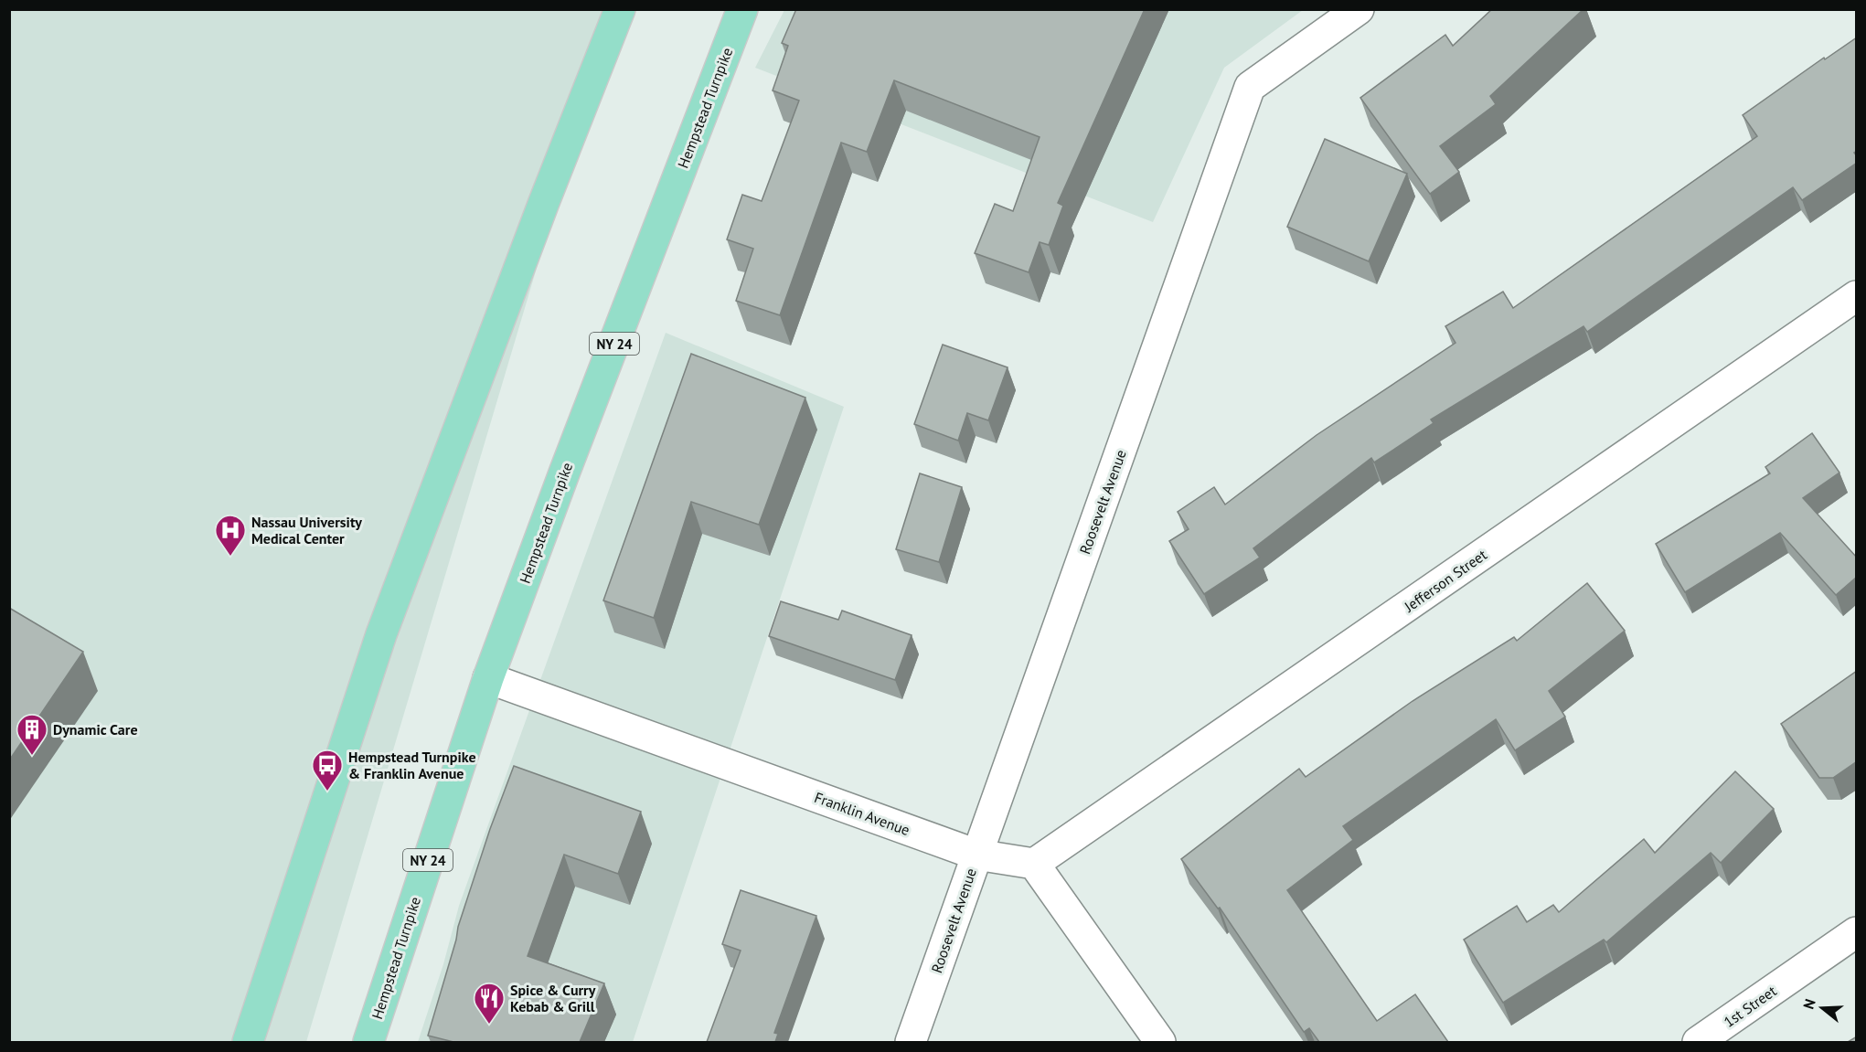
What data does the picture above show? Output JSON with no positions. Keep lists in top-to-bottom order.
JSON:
{
  "streets": {
    "main road": ["Hempstead Turnpike", "NY 24"],
    "street": [
      "Roosevelt Avenue",
      "Jefferson Street",
      "Franklin Avenue",
      "1st Street"
    ]
  },
  "crossings": [
    ["Hempstead Turnpike", "Franklin Avenue"],
    ["Roosevelt Avenue", "Franklin Avenue"],
    ["Jefferson Street", "Franklin Avenue"]
  ],
  "places": {
    "hospital": ["Nassau University Medical Center"],
    "building": ["Dynamic Care"],
    "bus stop": ["Hempstead Turnpike & Franklin Avenue"],
    "restaurant": ["Spice & Curry Kebab & Grill"]
  },
  "north": "left"
}
